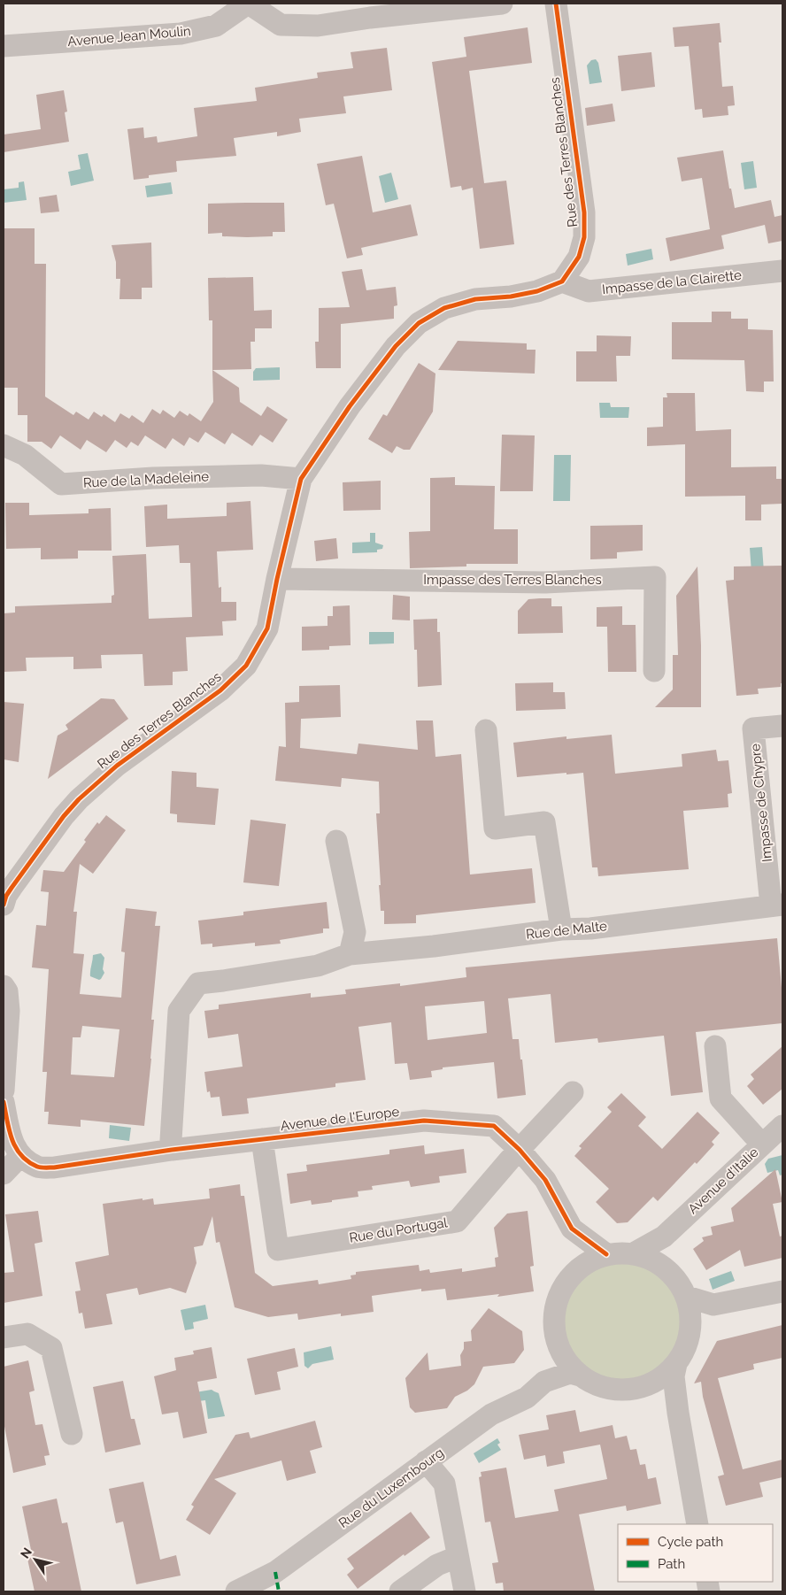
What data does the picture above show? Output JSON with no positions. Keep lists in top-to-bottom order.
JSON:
{
  "streets": {
    "street": [
      "Avenue Jean Moulin",
      "Rue des Terres Blanches",
      "Impasse de la Clairette",
      "Rue de la Madeleine",
      "Impasse des Terres Blanches",
      "Impasse de Chypre",
      "Rue de Malte",
      "Avenue de l'Europe",
      "Avenue d'Italie",
      "Rue du Portugal",
      "Rue du Luxembourg"
    ]
  },
  "crossings": [
    ["Rue des Terres Blanches", "Impasse de la Clairette"],
    ["Rue des Terres Blanches", "Rue de la Madeleine"],
    ["Rue des Terres Blanches", "Impasse des Terres Blanches"],
    ["Impasse de Chypre", "Rue de Malte"],
    ["Rue de Malte", "Avenue de l'Europe"],
    ["Avenue de l'Europe", "Avenue d'Italie"],
    ["Avenue de l'Europe", "Rue du Portugal"],
    ["Avenue de l'Europe", "Rue du Luxembourg"],
    ["Avenue d'Italie", "Rue du Luxembourg"]
  ],
  "legend": ["Cycle path", "Path"],
  "north": "top left"
}
